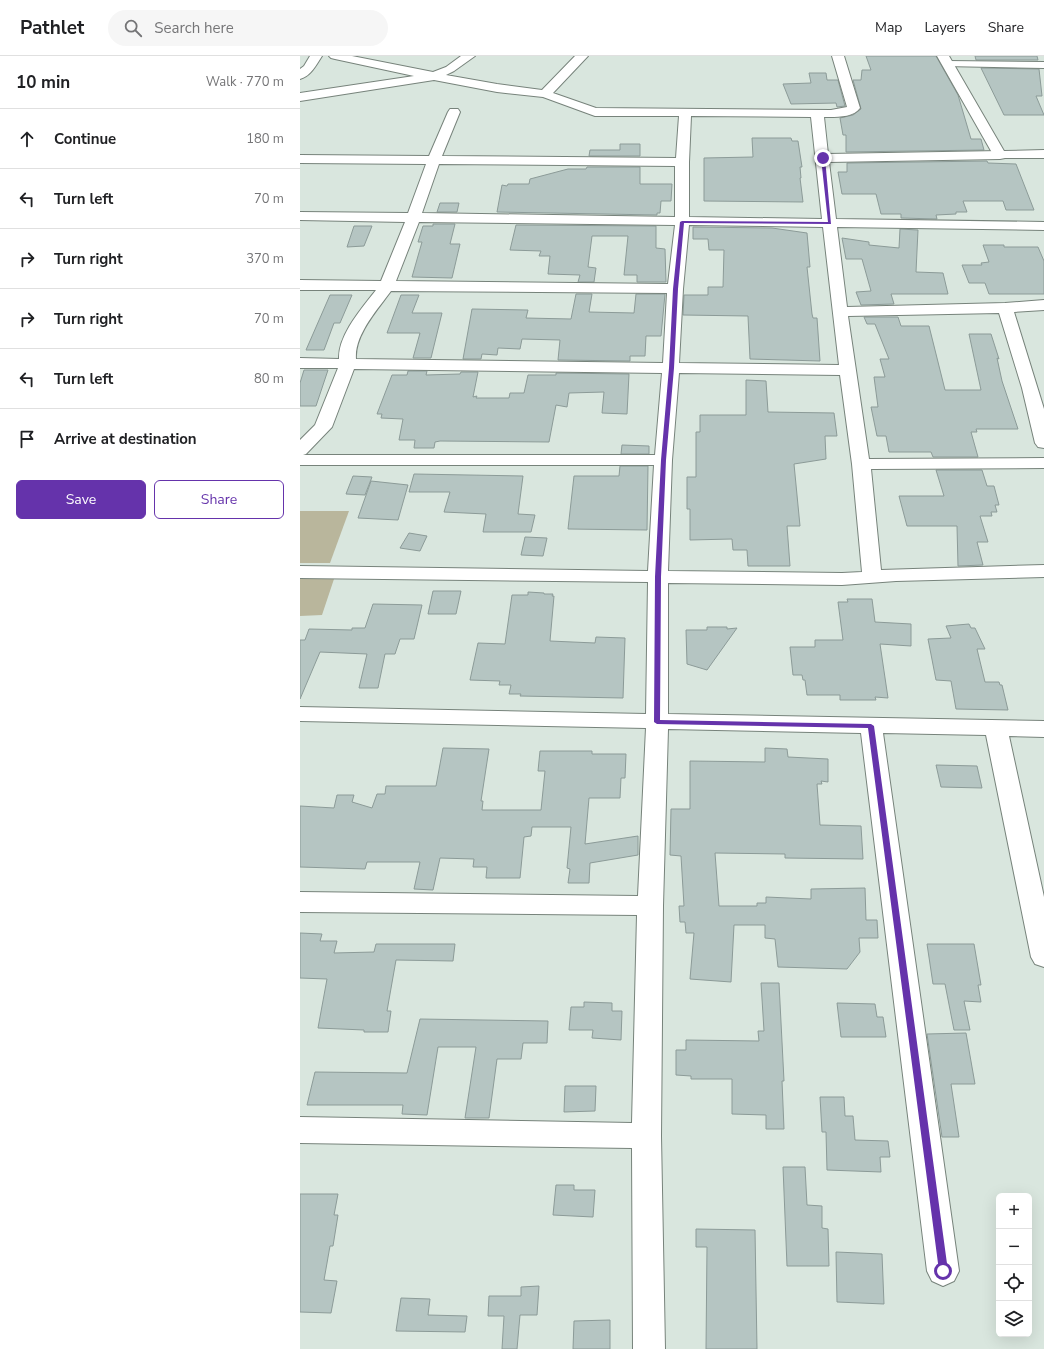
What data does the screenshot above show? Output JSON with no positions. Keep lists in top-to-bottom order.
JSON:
{
  "page": {
    "header": "Pathlet",
    "search": "Search here",
    "nav": ["Map", "Layers", "Share"],
    "heading": ["10 min", "Walk · 770 m"],
    "list": [
      ["Continue", "180 m"],
      ["Turn left", "70 m"],
      ["Turn right", "370 m"],
      ["Turn right", "70 m"],
      ["Turn left", "80 m"],
      "Arrive at destination"
    ],
    "buttons": ["Save", "Share"],
    "map_buttons": ["+", "−"]
  }
}
